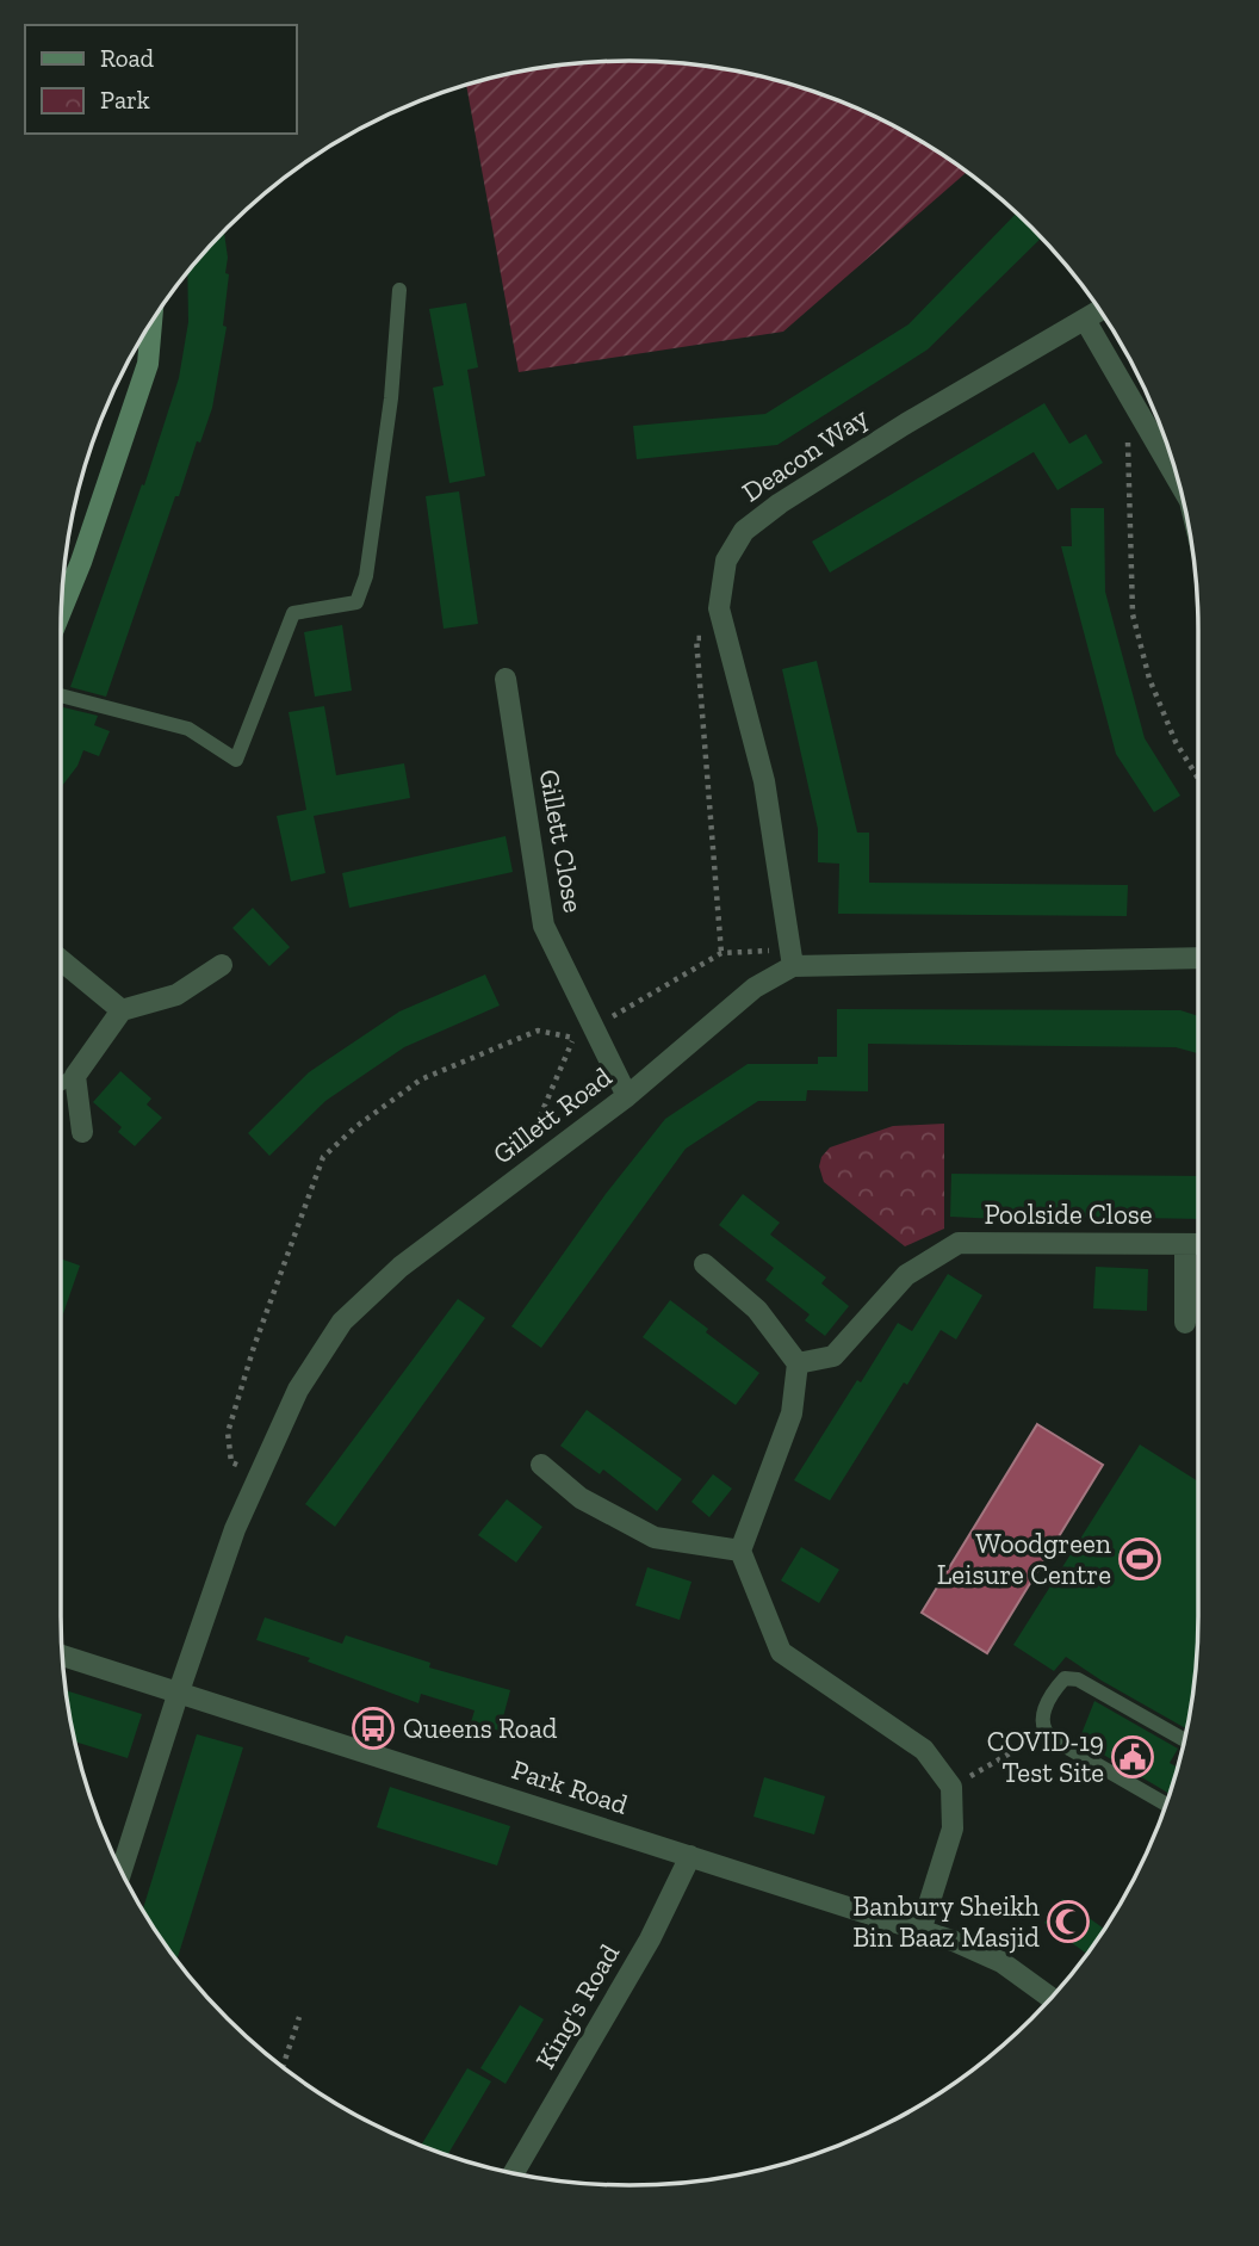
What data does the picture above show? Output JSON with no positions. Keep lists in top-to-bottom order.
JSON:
{
  "streets": {
    "street": [
      "Deacon Way",
      "Gillett Close",
      "Gillett Road",
      "Poolside Close",
      "Park Road",
      "King's Road"
    ]
  },
  "crossings": [
    ["Deacon Way", "Gillett Road"],
    ["Gillett Close", "Gillett Road"],
    ["Gillett Road", "Park Road"],
    ["Park Road", "King's Road"]
  ],
  "places": {
    "sports": ["Woodgreen Leisure Centre"],
    "bus stop": ["Queens Road"],
    "public building": ["COVID-19 Test Site"],
    "mosque": ["Banbury Sheikh Bin Baaz Masjid"]
  },
  "legend": ["Road", "Park"]
}
